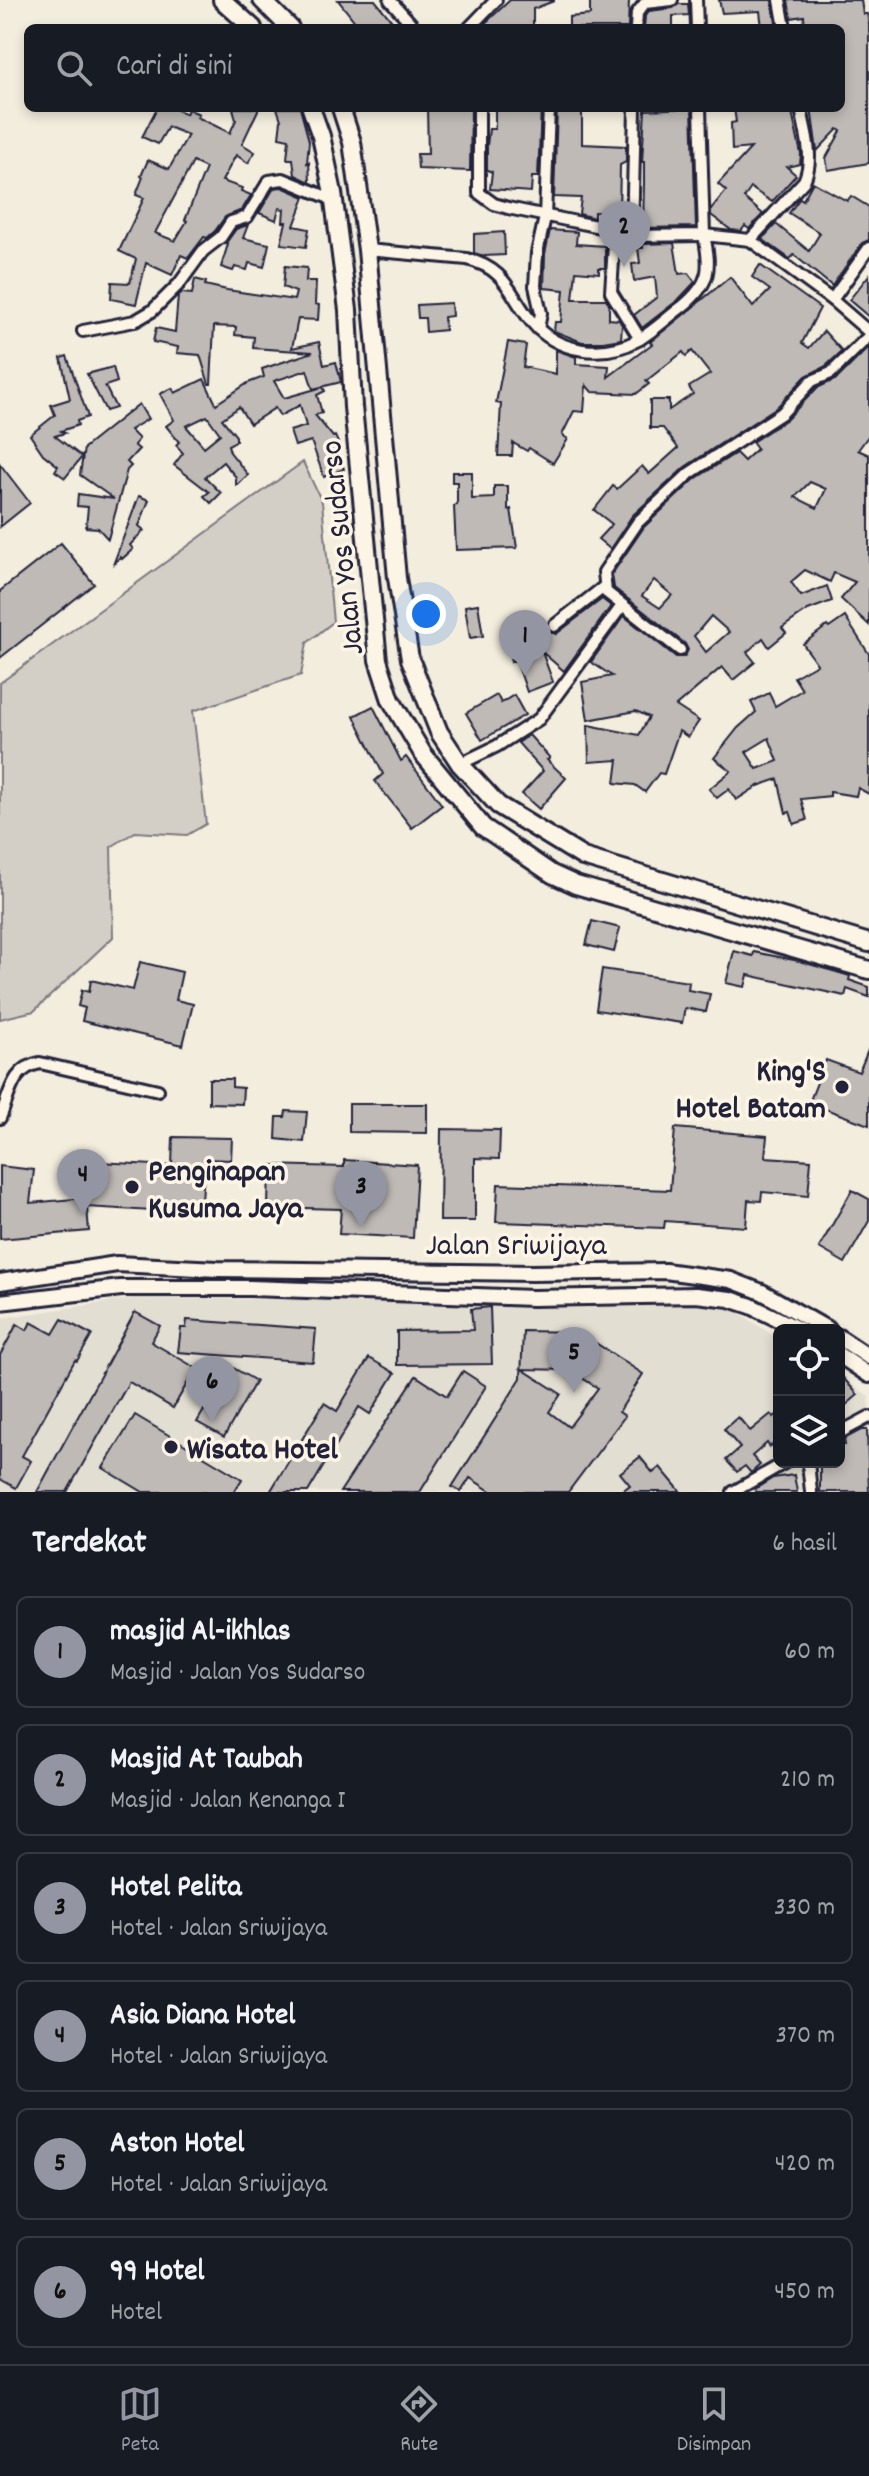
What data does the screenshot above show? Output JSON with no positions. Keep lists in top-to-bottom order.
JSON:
{
  "streets": {
    "main road": ["Jalan Yos Sudarso", "Jalan Sriwijaya"]
  },
  "places": ["King'S Hotel Batam", "Penginapan Kusuma Jaya", "Wisata Hotel"],
  "page": {
    "search": "Cari di sini",
    "pins": [
      "2",
      "1",
      "4",
      "3",
      "5",
      "6"
    ],
    "heading": ["Terdekat", "6 hasil"],
    "list": [
      {
        "mark": "1",
        "name": "masjid Al-ikhlas",
        "note": "Masjid · Jalan Yos Sudarso",
        "value": "60 m"
      },
      {
        "mark": "2",
        "name": "Masjid At Taubah",
        "note": "Masjid · Jalan Kenanga I",
        "value": "210 m"
      },
      {
        "mark": "3",
        "name": "Hotel Pelita",
        "note": "Hotel · Jalan Sriwijaya",
        "value": "330 m"
      },
      {
        "mark": "4",
        "name": "Asia Diana Hotel",
        "note": "Hotel · Jalan Sriwijaya",
        "value": "370 m"
      },
      {
        "mark": "5",
        "name": "Aston Hotel",
        "note": "Hotel · Jalan Sriwijaya",
        "value": "420 m"
      },
      {
        "mark": "6",
        "name": "99 Hotel",
        "note": "Hotel",
        "value": "450 m"
      }
    ],
    "nav": ["Peta", "Rute", "Disimpan"]
  }
}
